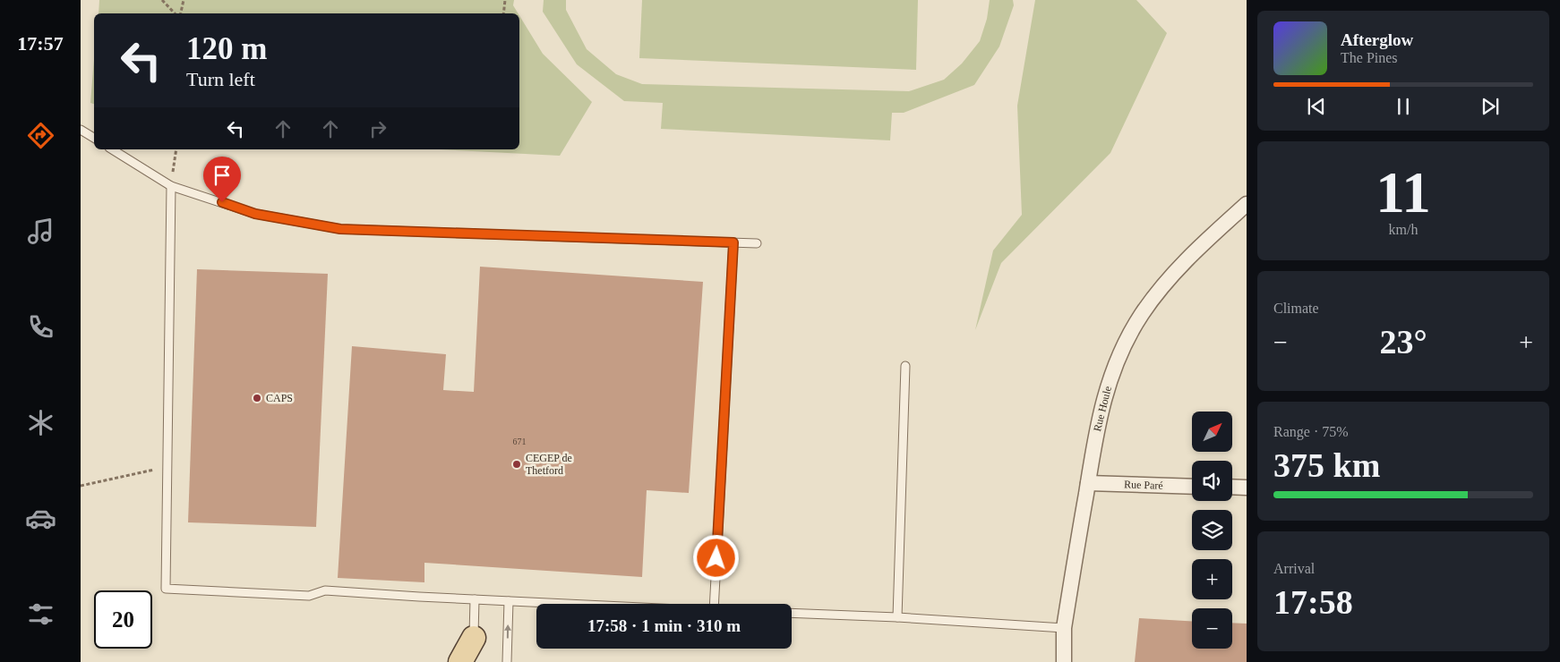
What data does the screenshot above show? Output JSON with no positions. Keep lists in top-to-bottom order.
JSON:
{
  "streets": {
    "street": ["Rue Houle", "Rue Paré"]
  },
  "crossings": [
    ["Rue Houle", "Rue Paré"]
  ],
  "places": ["CAPS", "CEGEP de Thetford"],
  "house_numbers": ["671"],
  "north": "top right",
  "page": {
    "tabs": "17:57",
    "turn": ["120 m", "Turn left"],
    "song": ["Afterglow", "The Pines"],
    "tile": [
      ["11", "km/h"],
      "Climate",
      ["Range · 75%", "375 km"],
      ["Arrival", "17:58"]
    ],
    "heat": ["−", "23°", "+"],
    "map_buttons": ["+", "−"],
    "limit": "20",
    "trip": "17:58 · 1 min · 310 m"
  }
}
